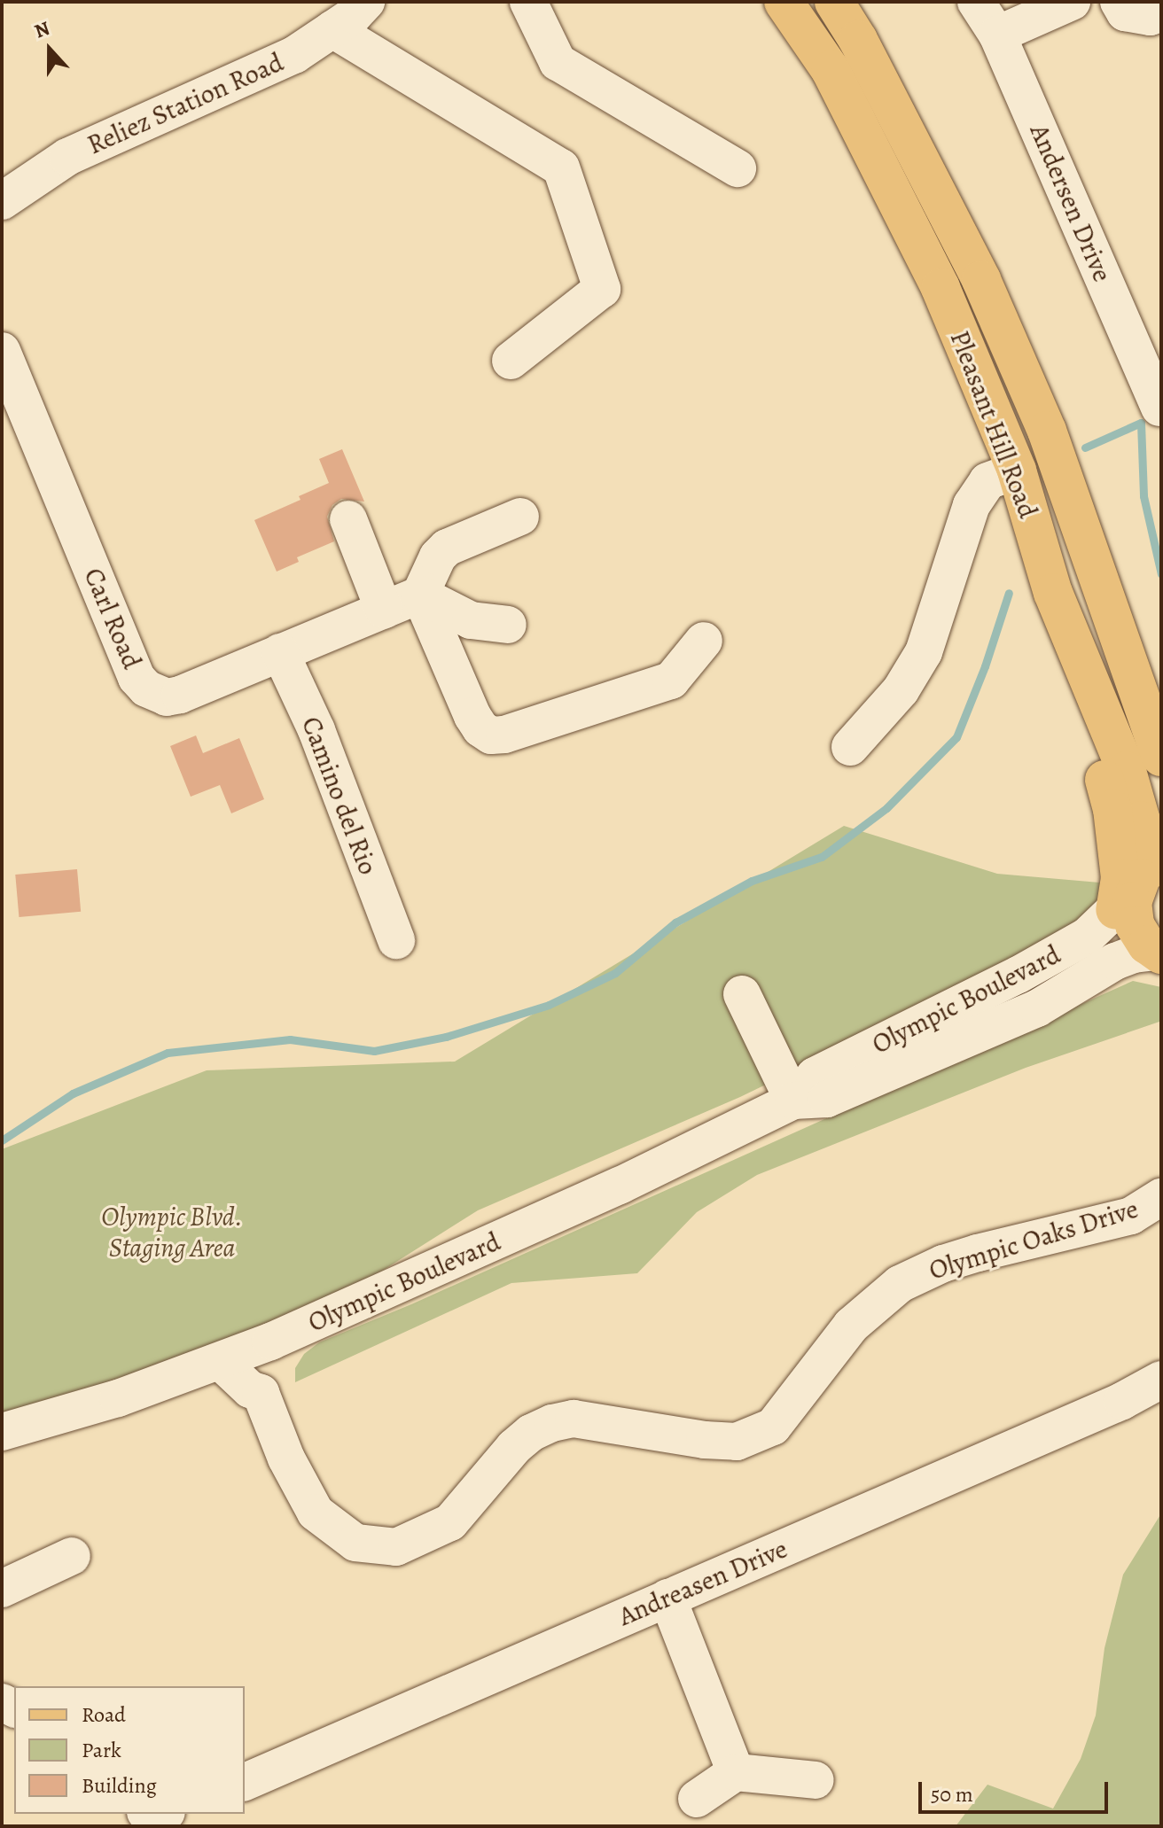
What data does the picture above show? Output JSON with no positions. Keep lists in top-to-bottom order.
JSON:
{
  "streets": {
    "main road": ["Pleasant Hill Road", "Olympic Boulevard"],
    "street": [
      "Reliez Station Road",
      "Andersen Drive",
      "Carl Road",
      "Camino del Rio",
      "Olympic Oaks Drive",
      "Andreasen Drive"
    ]
  },
  "crossings": [
    ["Pleasant Hill Road", "Olympic Boulevard"],
    ["Carl Road", "Camino del Rio"]
  ],
  "parks": ["Olympic Blvd. Staging Area"],
  "legend": ["Road", "Park", "Building"],
  "scale_bar": "50 m",
  "north": "top"
}
